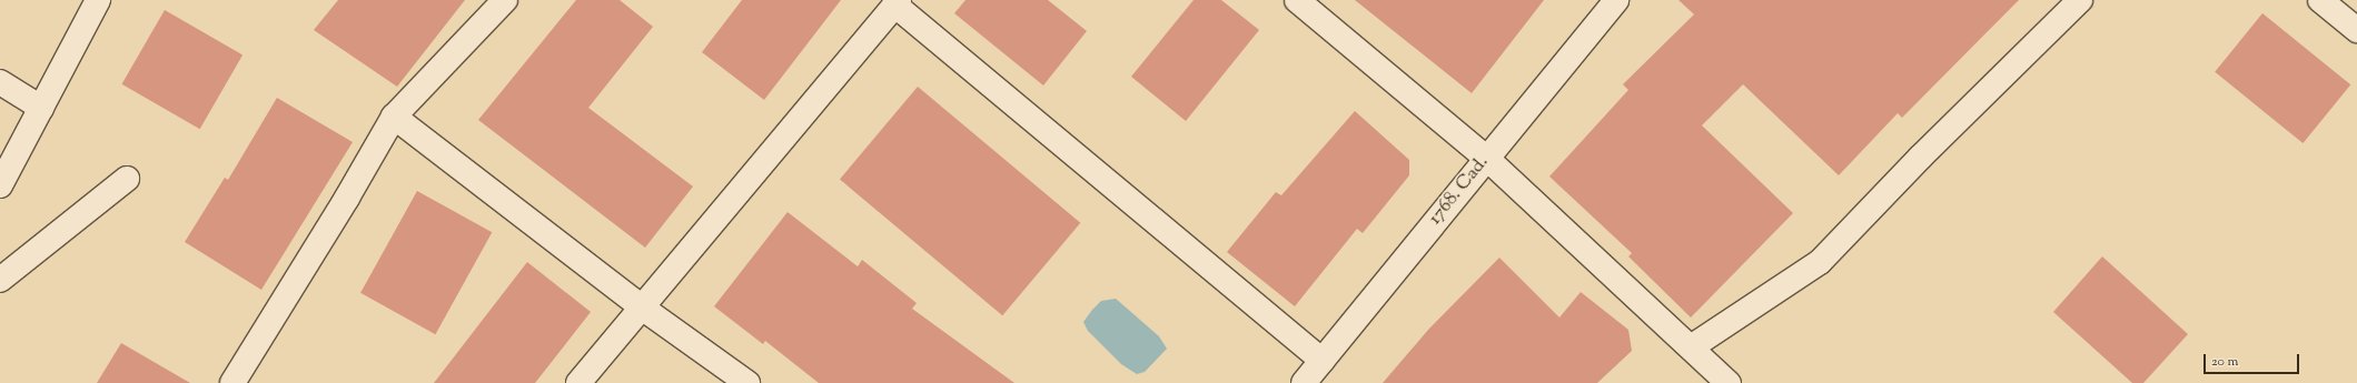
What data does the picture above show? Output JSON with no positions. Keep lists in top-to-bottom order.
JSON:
{
  "streets": {
    "street": ["1768. Cad."]
  },
  "scale_bar": "20 m"
}
